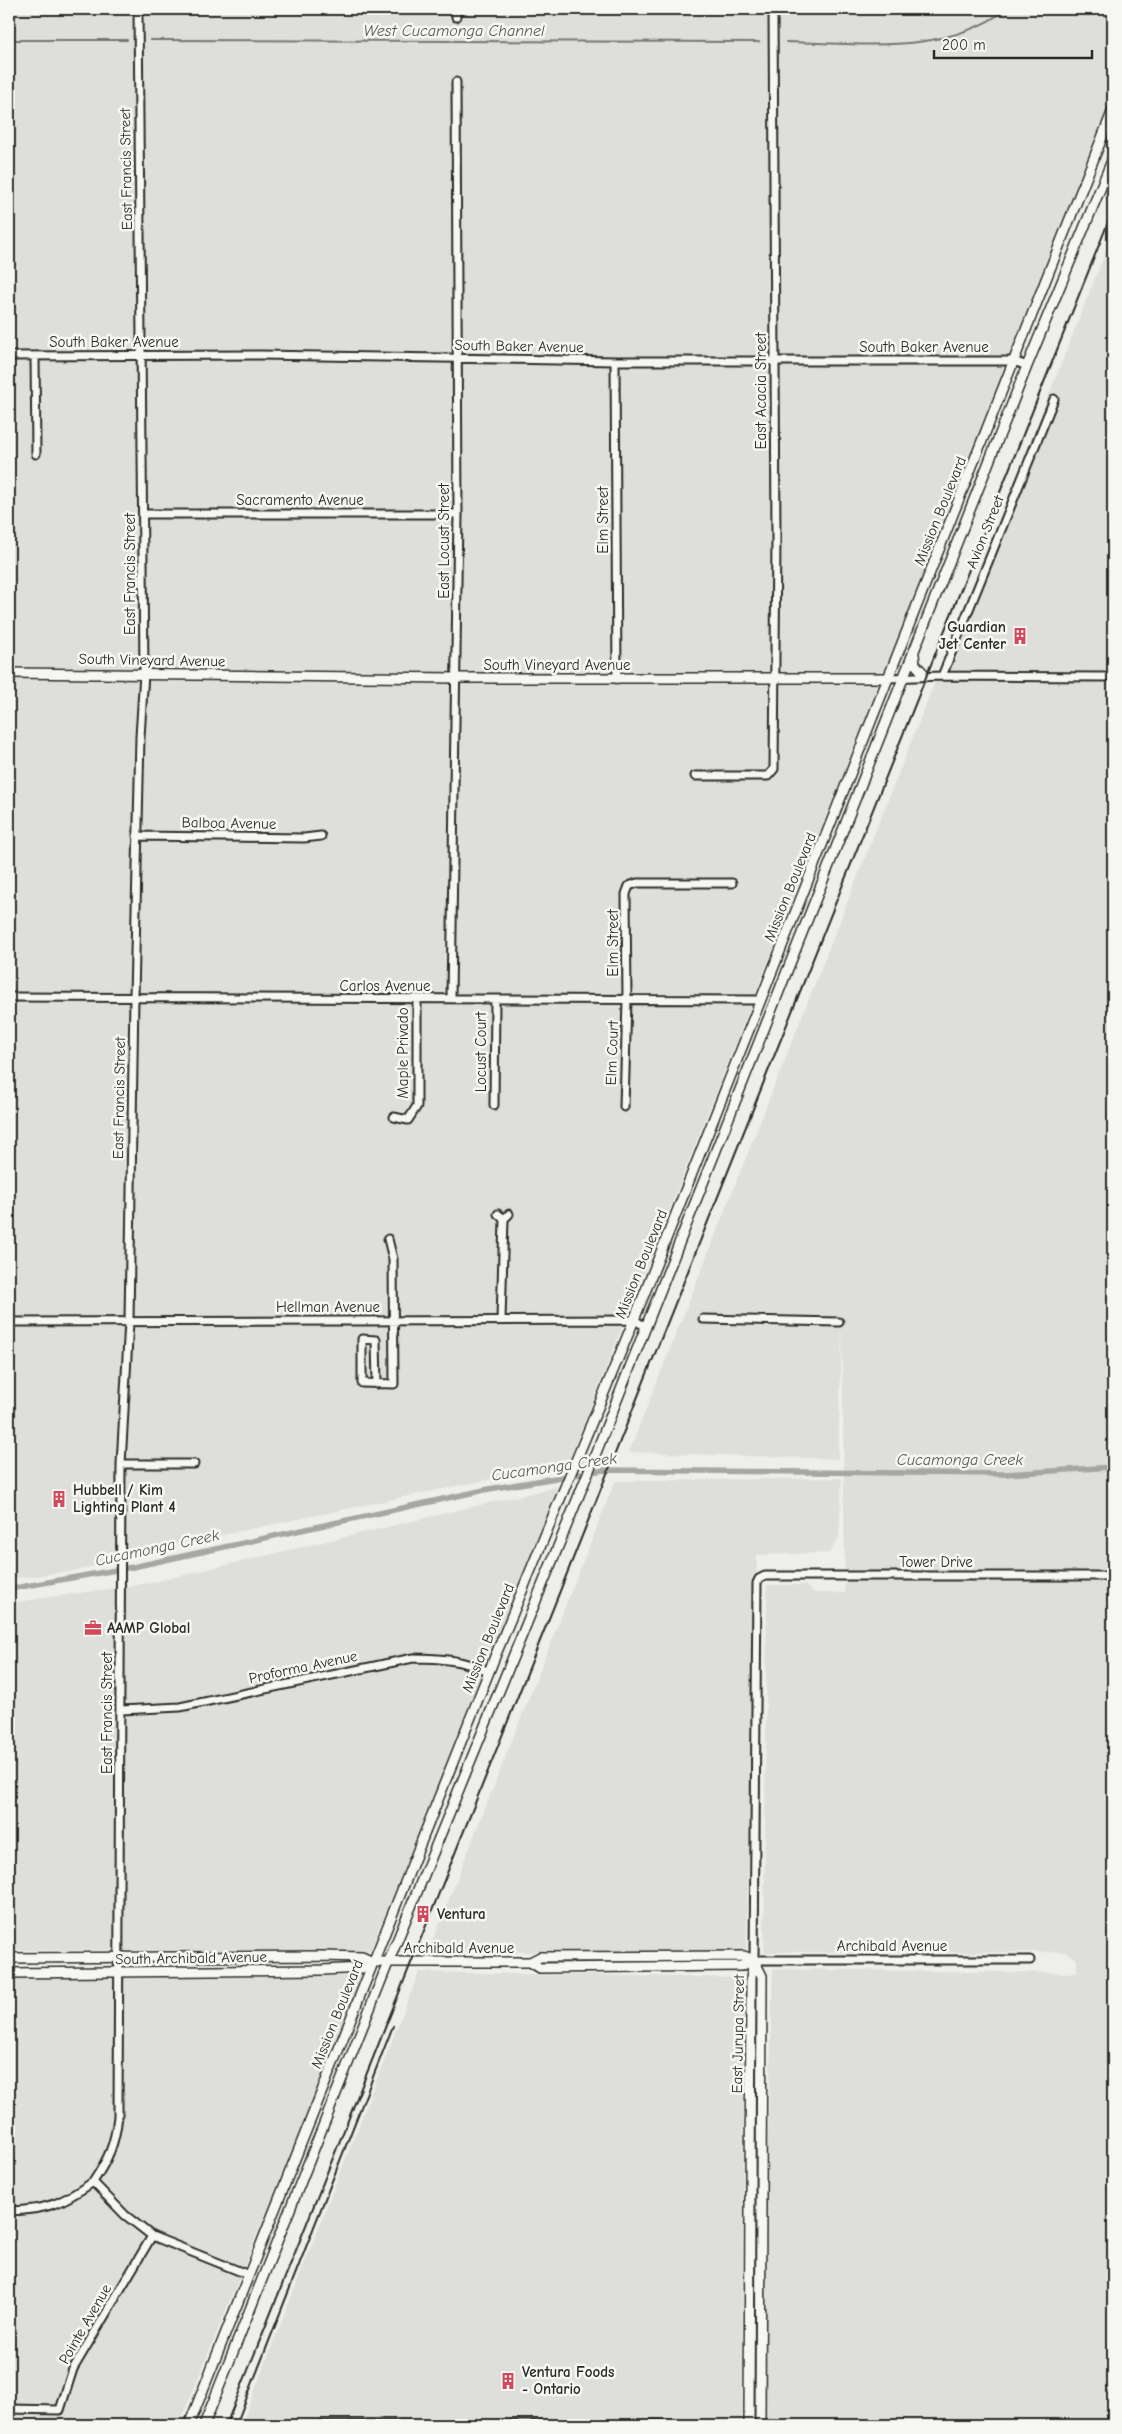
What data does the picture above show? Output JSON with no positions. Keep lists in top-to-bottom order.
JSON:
{
  "streets": {
    "main road": [
      "Mission Boulevard",
      "South Vineyard Avenue",
      "Archibald Avenue",
      "South Archibald Avenue",
      "East Jurupa Street"
    ],
    "street": [
      "East Francis Street",
      "South Baker Avenue",
      "East Acacia Street",
      "Sacramento Avenue",
      "Elm Street",
      "Avion Street",
      "East Locust Street",
      "Balboa Avenue",
      "Carlos Avenue",
      "Locust Court",
      "Maple Privado",
      "Elm Court",
      "Hellman Avenue",
      "Tower Drive",
      "Proforma Avenue",
      "Pointe Avenue"
    ]
  },
  "crossings": [
    ["East Francis Street", "South Baker Avenue"],
    ["East Francis Street", "Sacramento Avenue"],
    ["East Francis Street", "South Vineyard Avenue"],
    ["East Francis Street", "Balboa Avenue"],
    ["East Francis Street", "Carlos Avenue"],
    ["East Francis Street", "Hellman Avenue"],
    ["East Francis Street", "Proforma Avenue"],
    ["East Francis Street", "South Archibald Avenue"],
    ["South Baker Avenue", "East Acacia Street"],
    ["South Baker Avenue", "Mission Boulevard"],
    ["South Baker Avenue", "Elm Street"],
    ["South Baker Avenue", "East Locust Street"],
    ["East Acacia Street", "South Vineyard Avenue"],
    ["Sacramento Avenue", "East Locust Street"],
    ["Mission Boulevard", "South Vineyard Avenue"],
    ["Mission Boulevard", "Carlos Avenue"],
    ["Mission Boulevard", "Hellman Avenue"],
    ["Mission Boulevard", "Proforma Avenue"],
    ["Mission Boulevard", "Archibald Avenue"],
    ["Mission Boulevard", "South Archibald Avenue"],
    ["Elm Street", "South Vineyard Avenue"],
    ["Elm Street", "Carlos Avenue"],
    ["Elm Street", "Elm Court"],
    ["Avion Street", "South Vineyard Avenue"],
    ["East Locust Street", "South Vineyard Avenue"],
    ["East Locust Street", "Carlos Avenue"],
    ["Carlos Avenue", "Locust Court"],
    ["Carlos Avenue", "Maple Privado"],
    ["Carlos Avenue", "Elm Court"],
    ["Tower Drive", "Archibald Avenue"],
    ["Tower Drive", "East Jurupa Street"],
    ["Archibald Avenue", "South Archibald Avenue"],
    ["Archibald Avenue", "East Jurupa Street"]
  ],
  "water": ["West Cucamonga Channel", "Cucamonga Creek"],
  "places": {
    "building": [
      "Guardian Jet Center",
      "Hubbell / Kim Lighting Plant 4",
      "Ventura",
      "Ventura Foods - Ontario"
    ],
    "office": ["AAMP Global"]
  },
  "scale_bar": "200 m"
}
